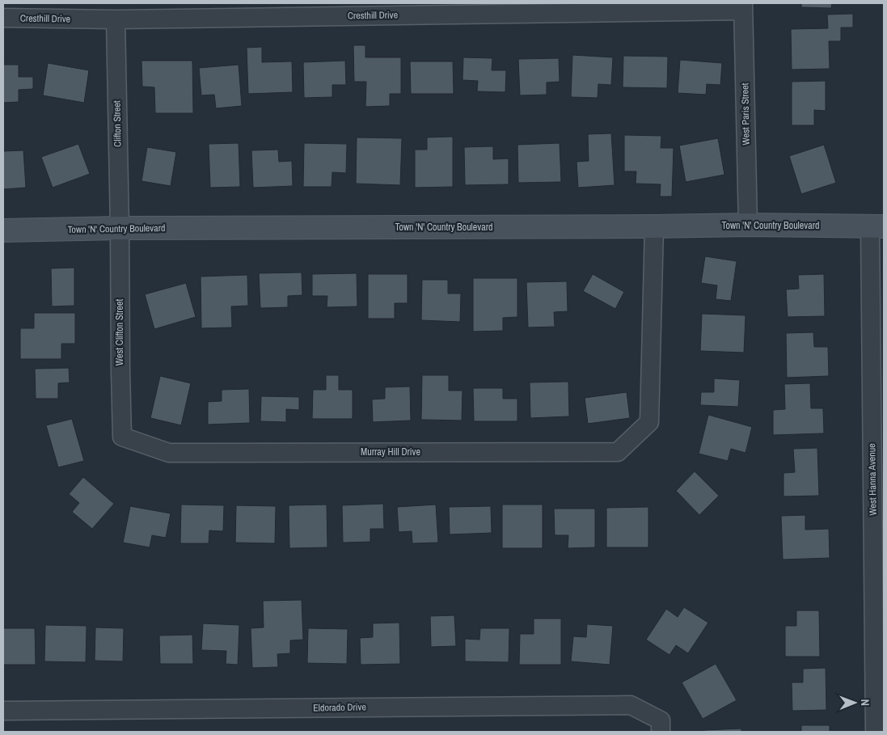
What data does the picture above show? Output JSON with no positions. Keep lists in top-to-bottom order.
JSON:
{
  "streets": {
    "street": [
      "Cresthill Drive",
      "West Paris Street",
      "Clifton Street",
      "Town 'N' Country Boulevard",
      "West Clifton Street",
      "Murray Hill Drive",
      "West Hanna Avenue",
      "Eldorado Drive"
    ]
  },
  "crossings": [
    ["Cresthill Drive", "West Paris Street"],
    ["Cresthill Drive", "Clifton Street"],
    ["West Paris Street", "Town 'N' Country Boulevard"],
    ["Clifton Street", "Town 'N' Country Boulevard"],
    ["Clifton Street", "West Clifton Street"],
    ["Town 'N' Country Boulevard", "West Clifton Street"],
    ["Town 'N' Country Boulevard", "Murray Hill Drive"],
    ["Town 'N' Country Boulevard", "West Hanna Avenue"],
    ["West Clifton Street", "Murray Hill Drive"]
  ],
  "north": "right"
}
